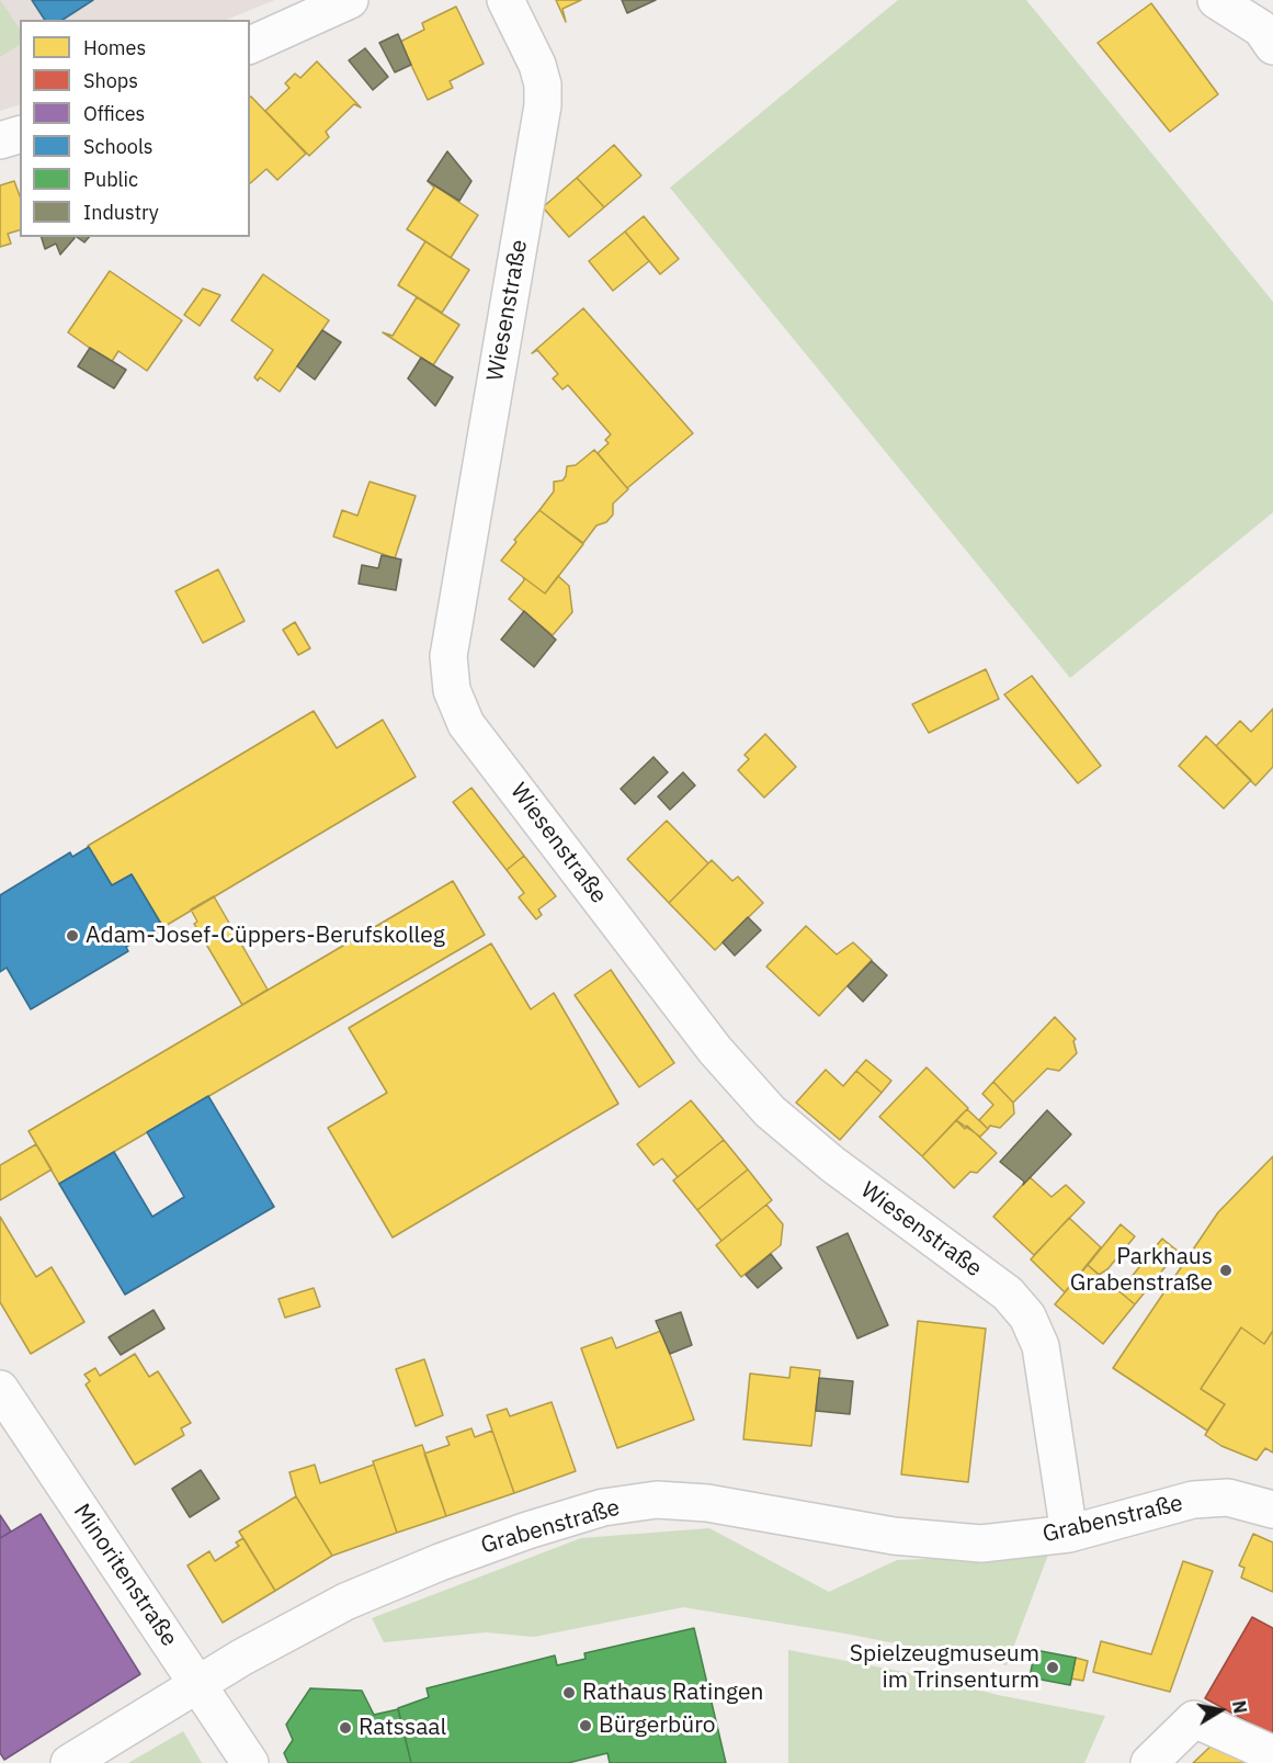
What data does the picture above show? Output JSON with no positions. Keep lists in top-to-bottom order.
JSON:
{
  "streets": {
    "street": ["Wiesenstraße", "Grabenstraße", "Minoritenstraße"]
  },
  "crossings": [
    ["Wiesenstraße", "Grabenstraße"],
    ["Grabenstraße", "Minoritenstraße"]
  ],
  "places": [
    "Adam-Josef-Cüppers-Berufskolleg",
    "Parkhaus Grabenstraße",
    "Spielzeugmuseum im Trinsenturm",
    "Rathaus Ratingen",
    "Bürgerbüro",
    "Ratssaal"
  ],
  "legend": [
    "Homes",
    "Shops",
    "Offices",
    "Schools",
    "Public",
    "Industry"
  ],
  "north": "right"
}
